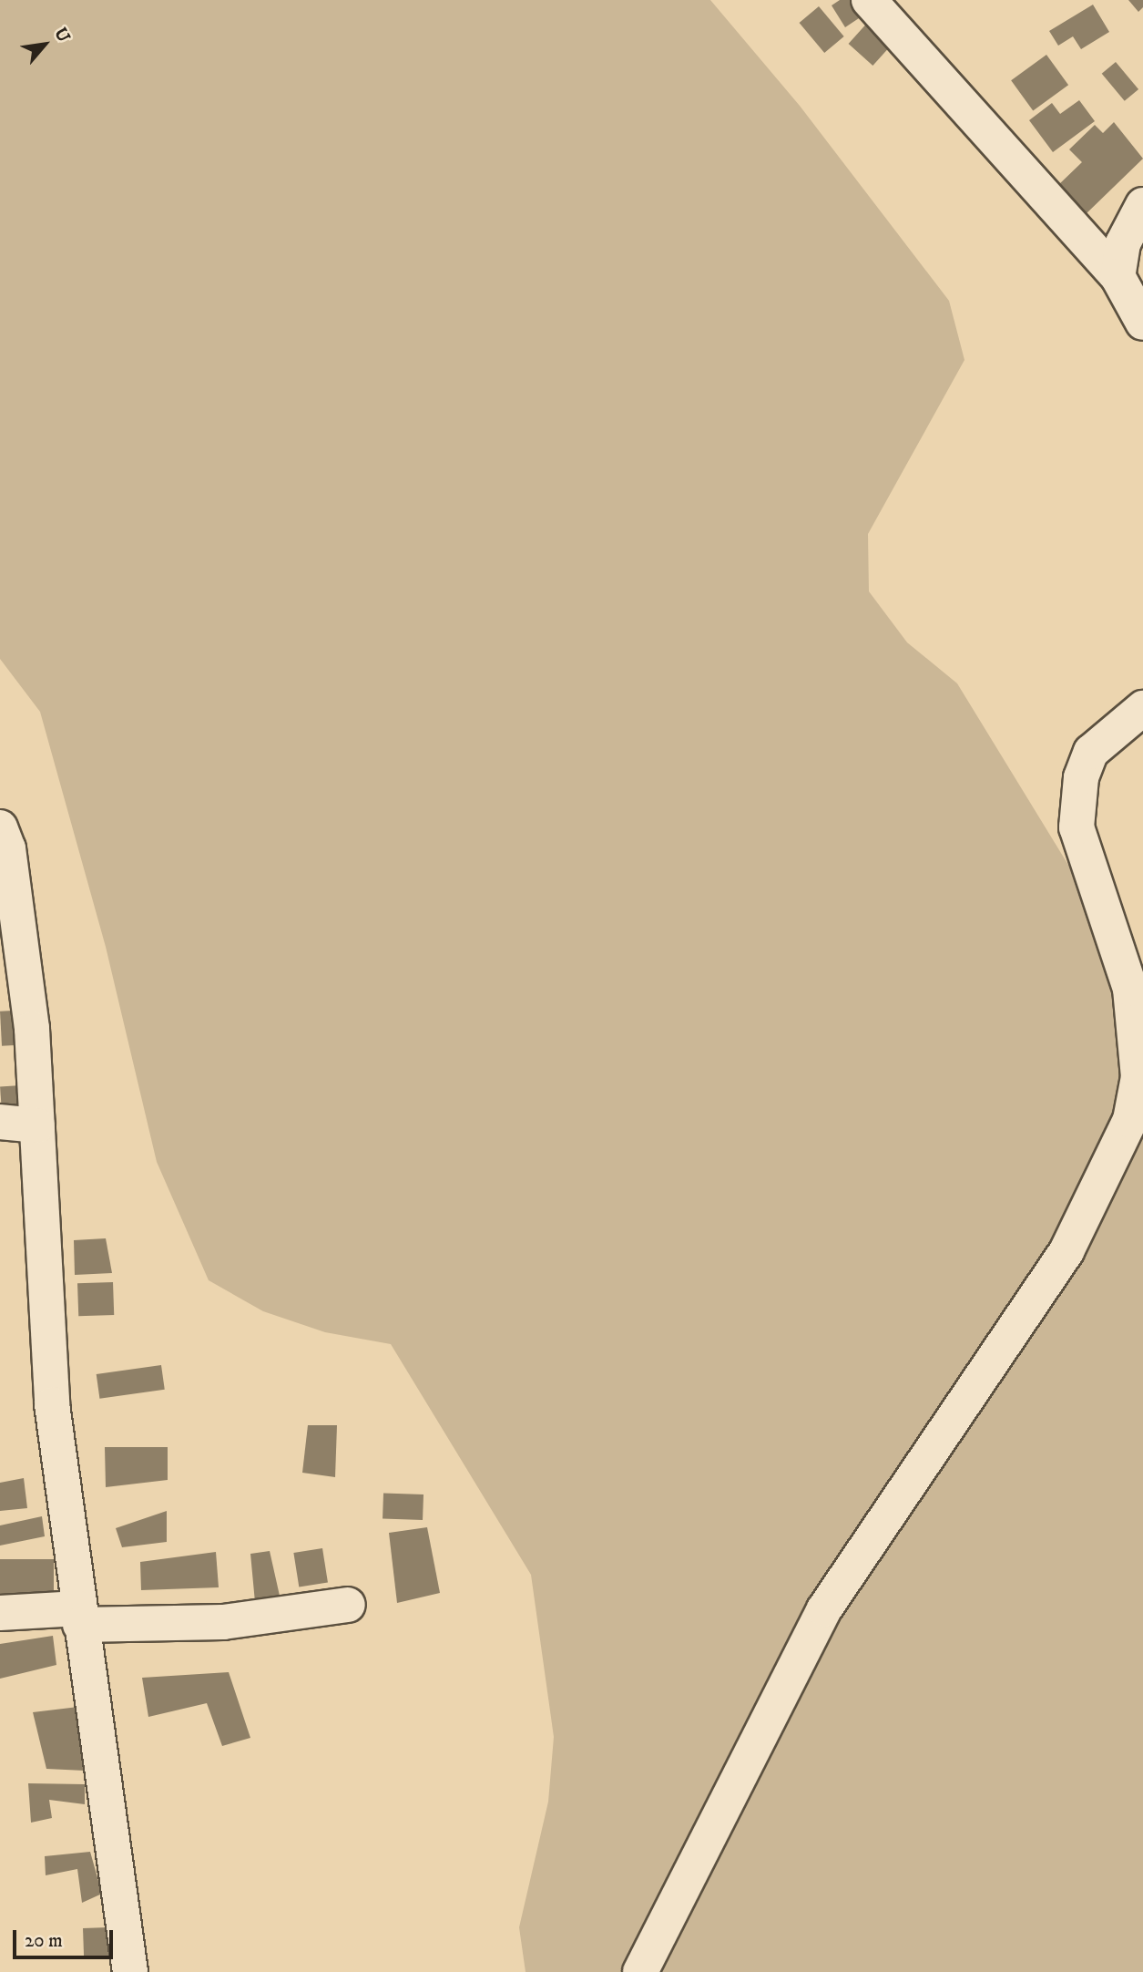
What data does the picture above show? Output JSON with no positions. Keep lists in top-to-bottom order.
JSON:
{
  "scale_bar": "20 m",
  "north": "top right"
}
